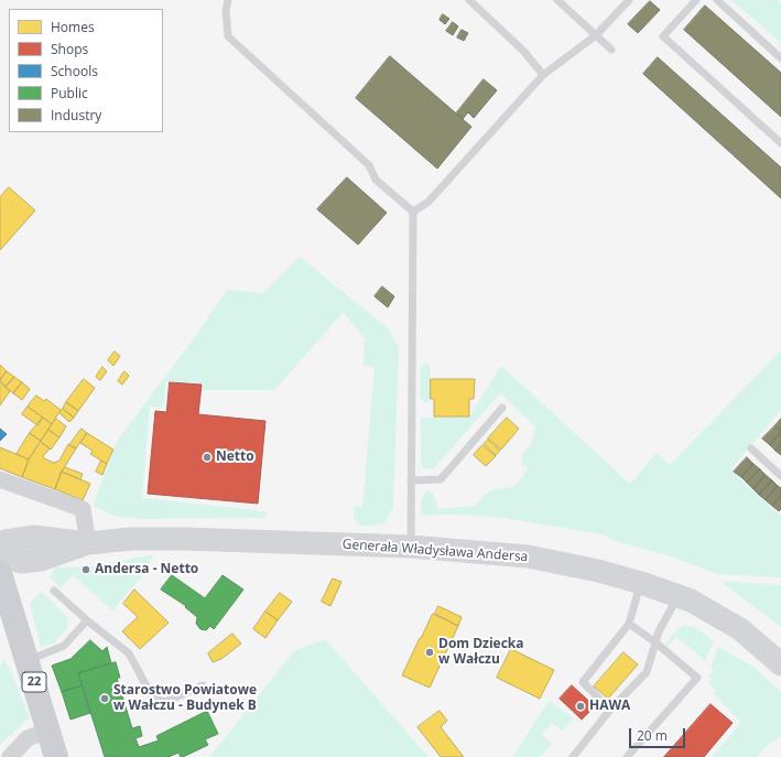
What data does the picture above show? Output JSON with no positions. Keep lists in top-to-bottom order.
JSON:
{
  "streets": {
    "main road": ["Generała Władysława Andersa", "22"]
  },
  "places": [
    "Netto",
    "Andersa - Netto",
    "Dom Dziecka w Wałczu",
    "Starostwo Powiatowe w Wałczu - Budynek B",
    "HAWA"
  ],
  "legend": [
    "Homes",
    "Shops",
    "Schools",
    "Public",
    "Industry"
  ],
  "scale_bar": "20 m"
}
